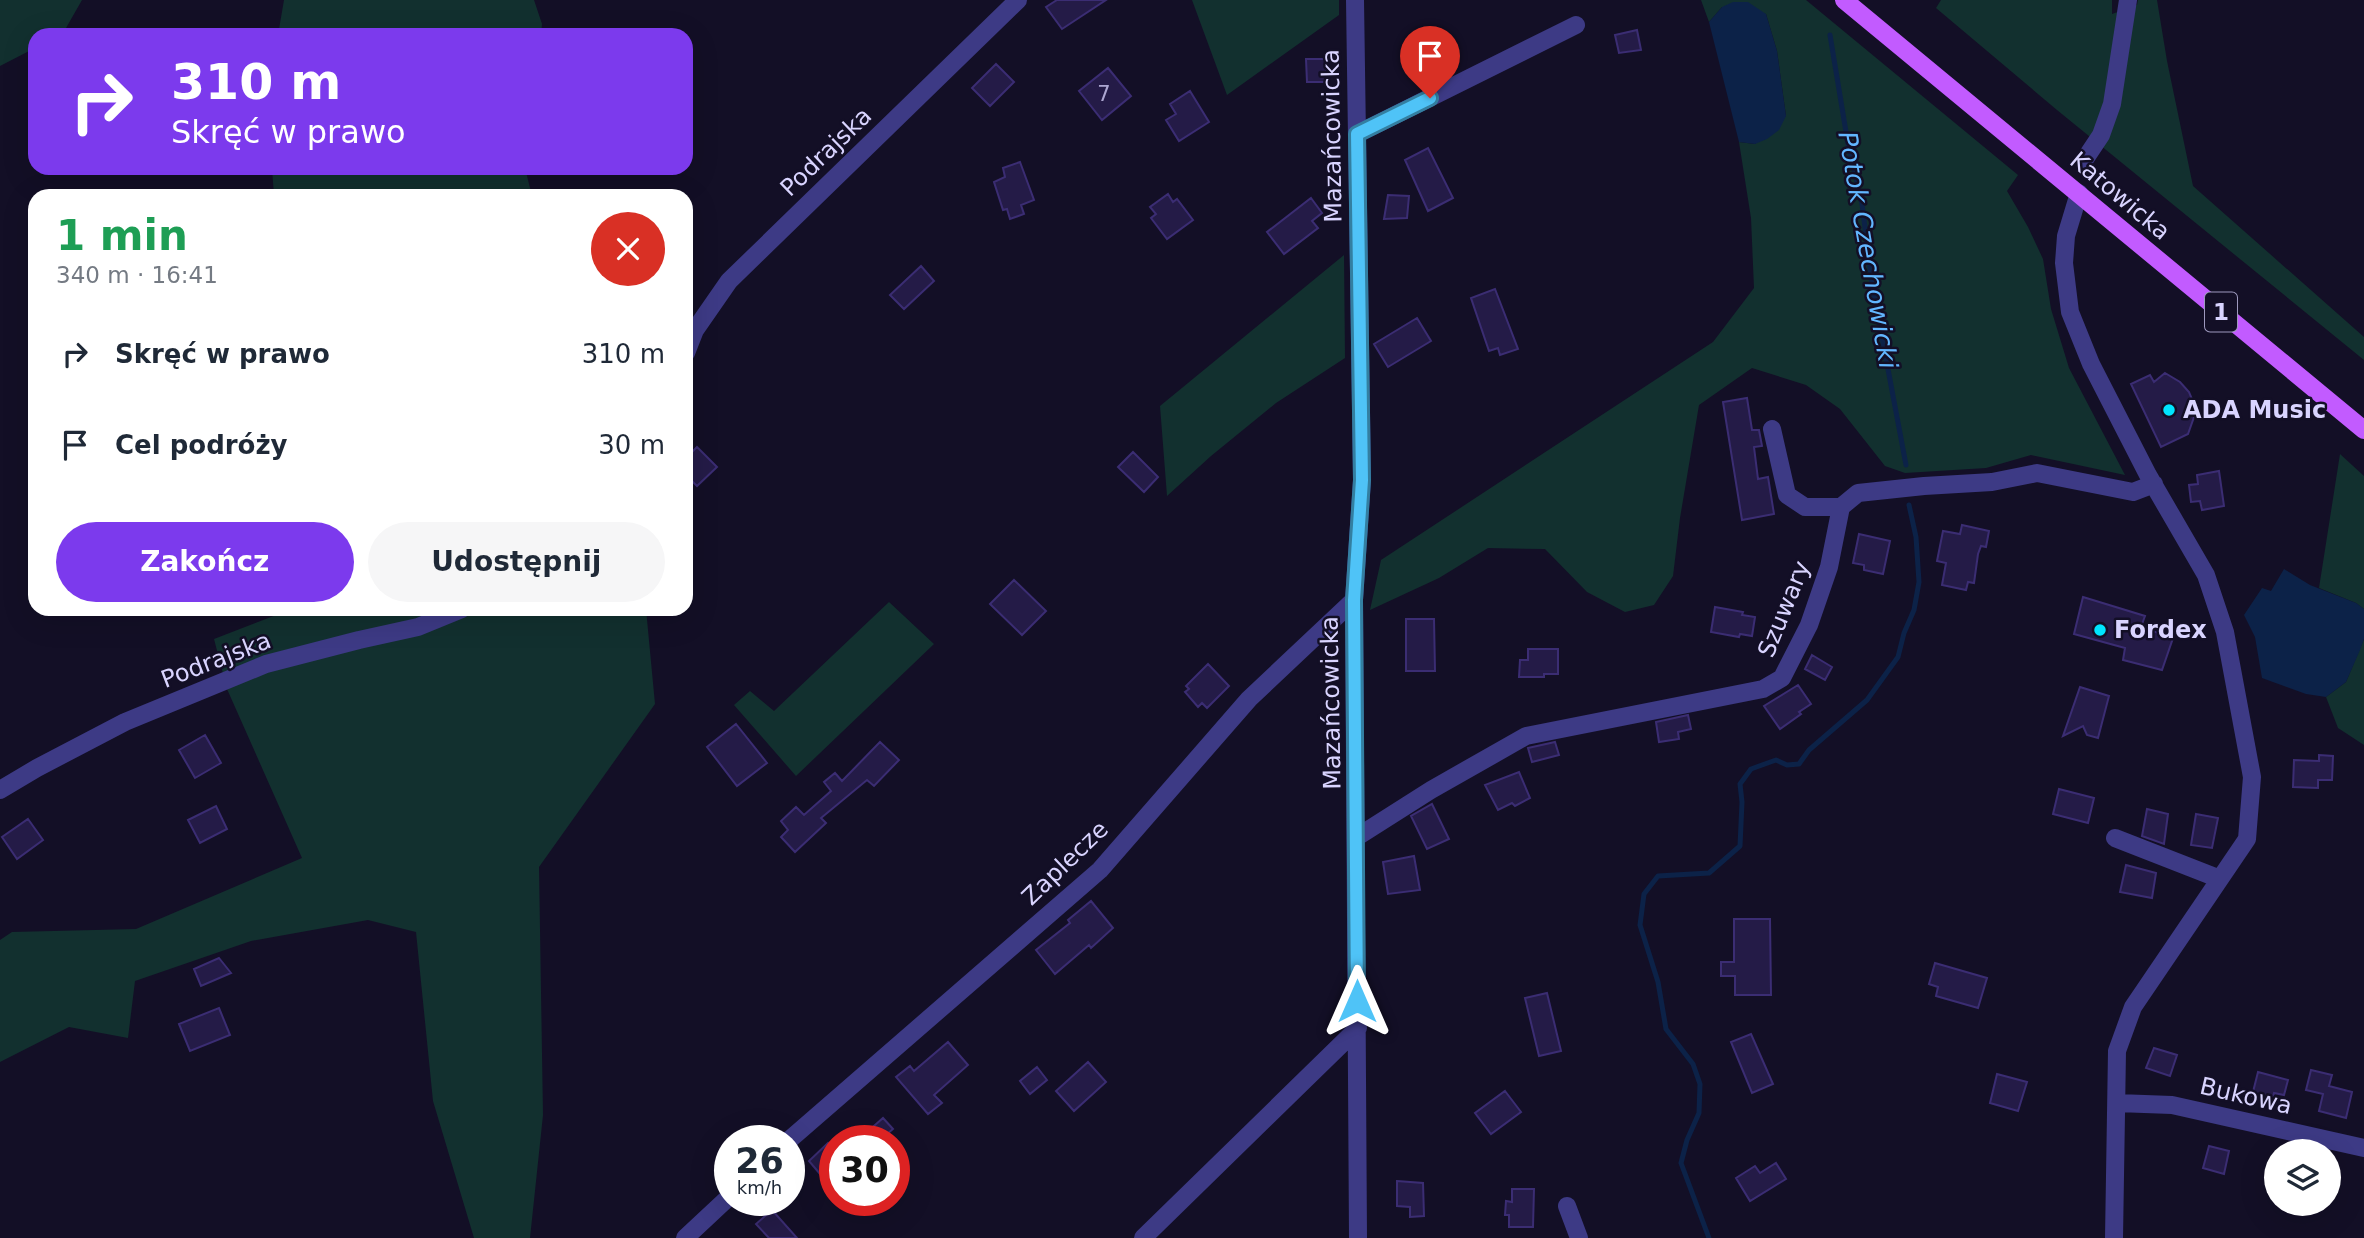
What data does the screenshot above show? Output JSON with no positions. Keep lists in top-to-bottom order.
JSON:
{
  "streets": {
    "main road": ["Katowicka", "1"],
    "street": [
      "Mazańcowicka",
      "Podrajska",
      "Szuwary",
      "Zaplecze",
      "Bukowa"
    ]
  },
  "crossings": [
    ["Mazańcowicka", "Szuwary"],
    ["Mazańcowicka", "Zaplecze"]
  ],
  "water": ["Potok Czechowicki"],
  "places": ["ADA Music", "Fordex"],
  "house_numbers": ["7"],
  "page": {
    "turn": ["310 m", "Skręć w prawo"],
    "heading": ["1 min", "340 m · 16:41"],
    "list": [
      {
        "name": "Skręć w prawo",
        "value": "310 m"
      },
      {
        "name": "Cel podróży",
        "value": "30 m"
      }
    ],
    "buttons": ["Zakończ", "Udostępnij"],
    "speed": "26 km/h",
    "limit": "30"
  }
}
